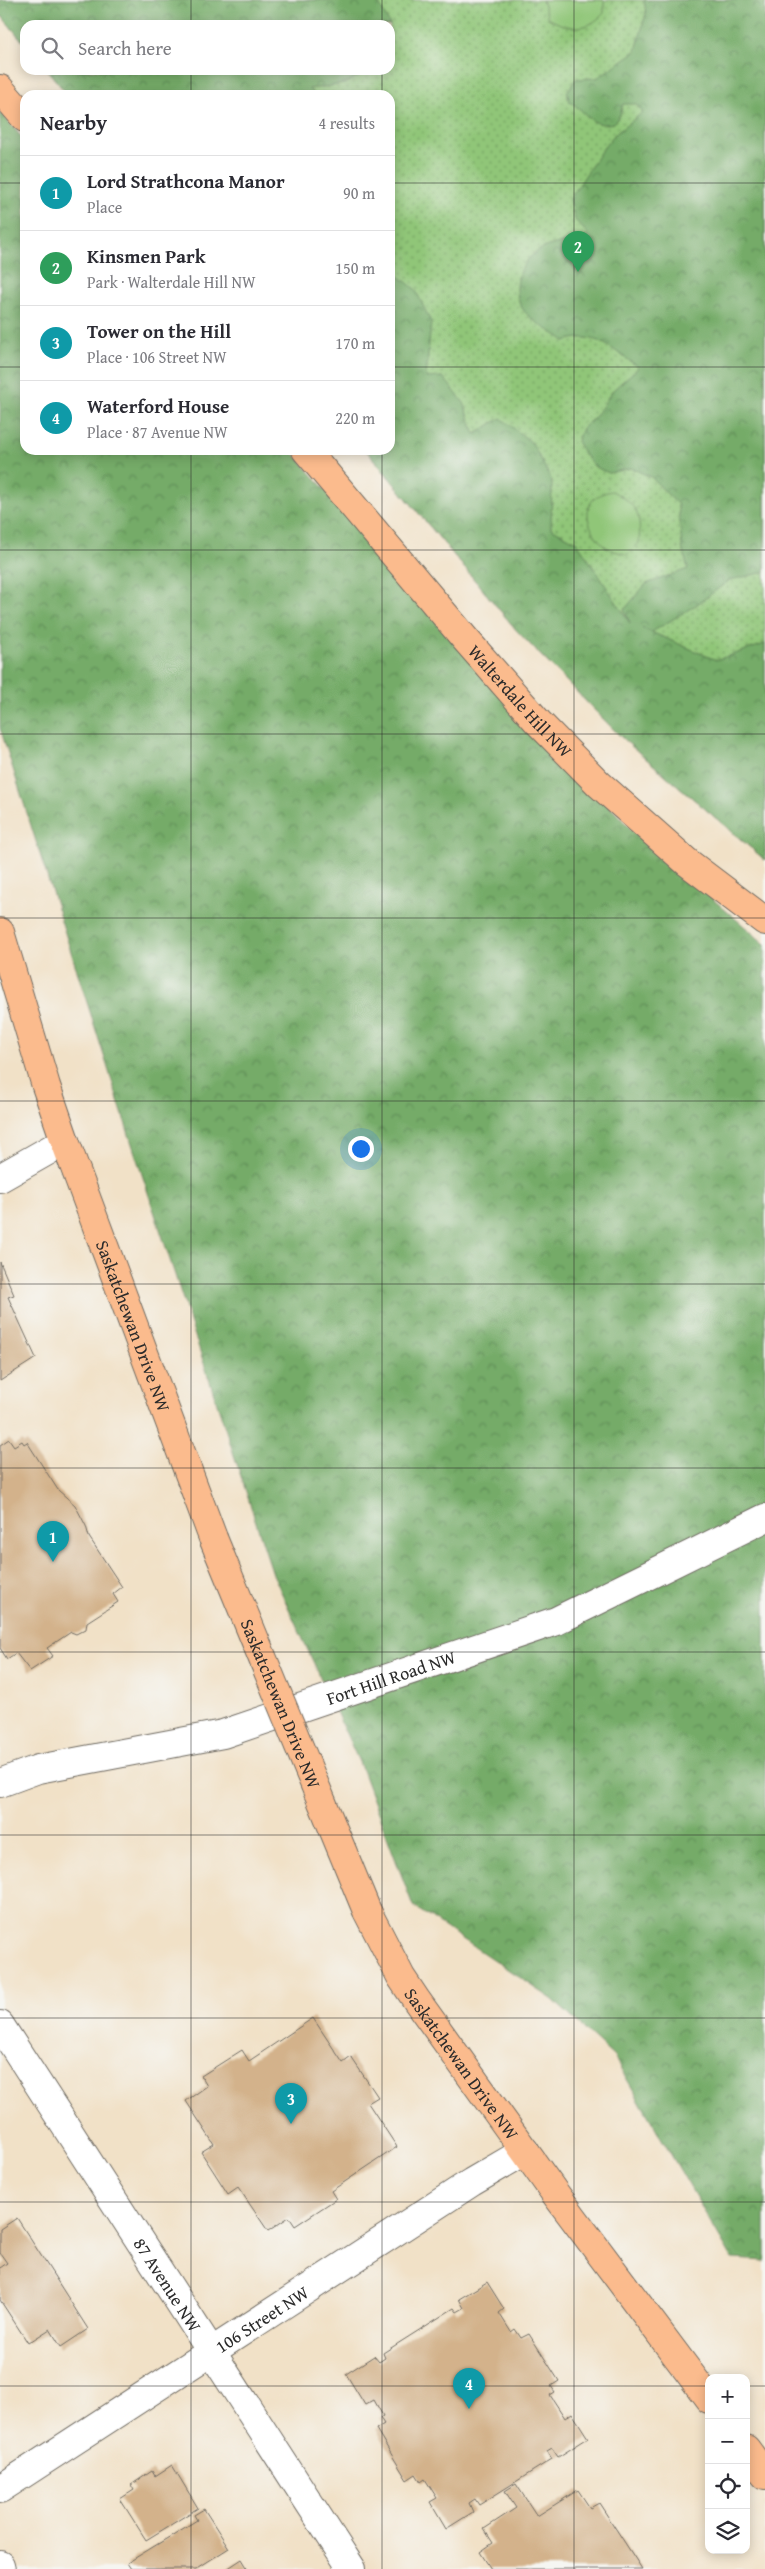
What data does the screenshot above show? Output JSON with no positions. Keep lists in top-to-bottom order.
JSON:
{
  "streets": {
    "main road": ["Walterdale Hill NW", "Saskatchewan Drive NW"],
    "street": ["Fort Hill Road NW", "87 Avenue NW", "106 Street NW"]
  },
  "crossings": [
    ["Saskatchewan Drive NW", "106 Street NW"],
    ["87 Avenue NW", "106 Street NW"]
  ],
  "page": {
    "search": "Search here",
    "heading": ["Nearby", "4 results"],
    "list": [
      {
        "mark": "1",
        "name": "Lord Strathcona Manor",
        "note": "Place",
        "value": "90 m"
      },
      {
        "mark": "2",
        "name": "Kinsmen Park",
        "note": "Park · Walterdale Hill NW",
        "value": "150 m"
      },
      {
        "mark": "3",
        "name": "Tower on the Hill",
        "note": "Place · 106 Street NW",
        "value": "170 m"
      },
      {
        "mark": "4",
        "name": "Waterford House",
        "note": "Place · 87 Avenue NW",
        "value": "220 m"
      }
    ],
    "pins": [
      "2",
      "1",
      "3",
      "4"
    ],
    "map_buttons": ["+", "−"]
  }
}
